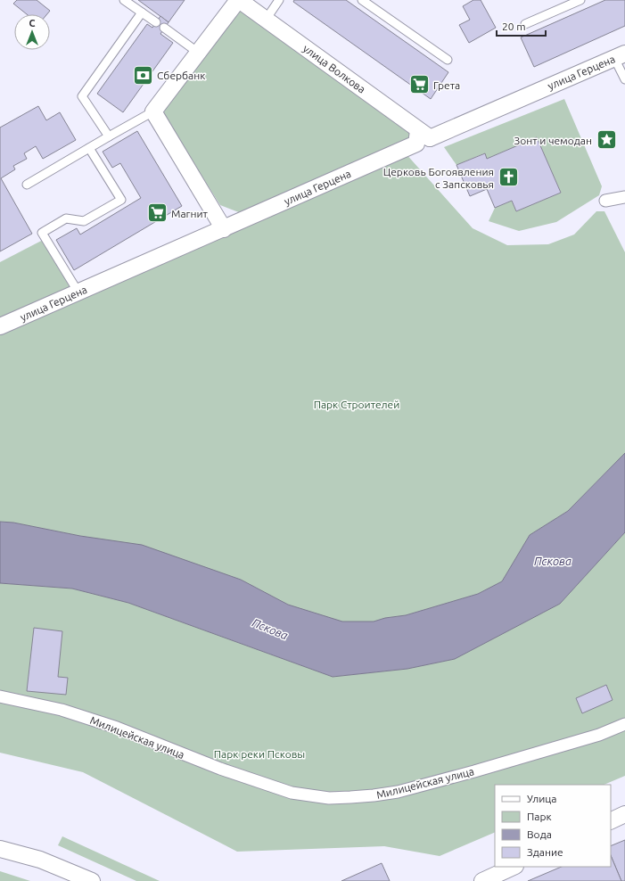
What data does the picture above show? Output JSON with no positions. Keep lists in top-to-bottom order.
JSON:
{
  "streets": {
    "street": ["улица Волкова", "улица Герцена", "Милицейская улица"]
  },
  "crossings": [
    ["улица Волкова", "улица Герцена"]
  ],
  "water": ["Пскова"],
  "parks": ["Парк Строителей", "Парк реки Псковы"],
  "places": {
    "bank": ["Сбербанк"],
    "supermarket": ["Грета", "Магнит"],
    "place": ["Зонт и чемодан"],
    "church": ["Церковь Богоявления с Запсковья"]
  },
  "legend": [
    "Улица",
    "Парк",
    "Вода",
    "Здание"
  ],
  "scale_bar": "20 m",
  "north": "top"
}
